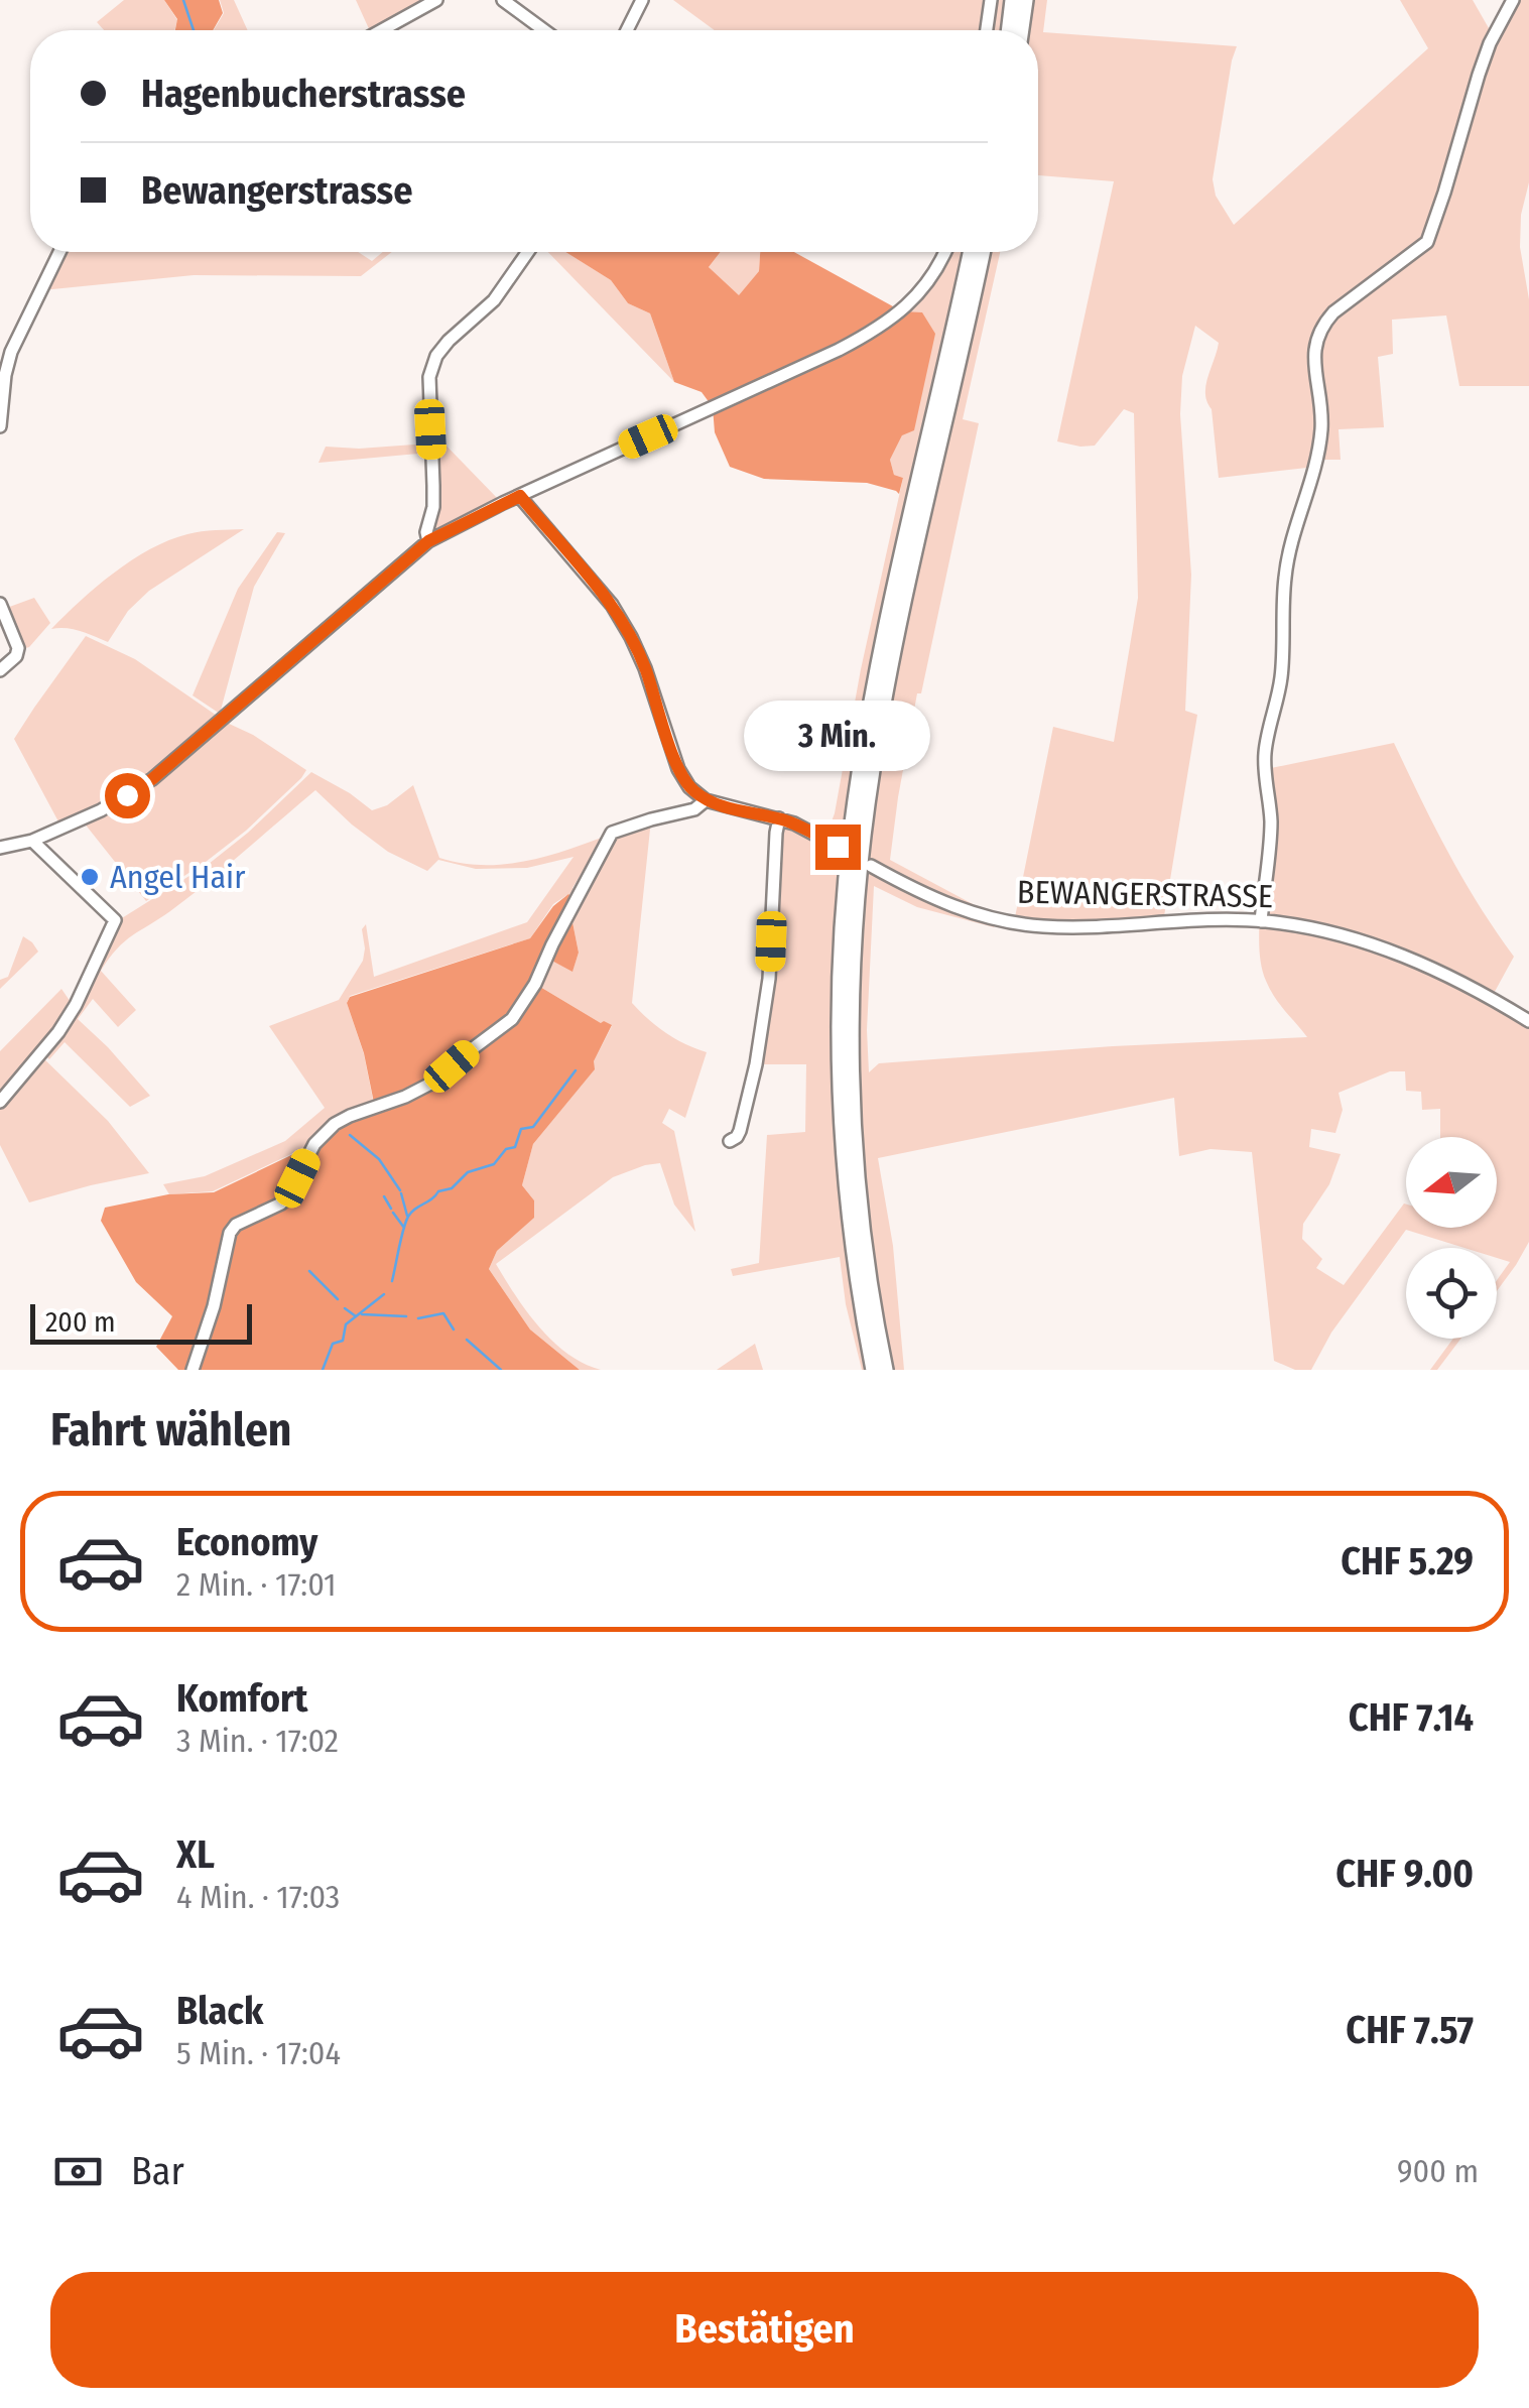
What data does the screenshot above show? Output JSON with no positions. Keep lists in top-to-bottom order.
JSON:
{
  "streets": {
    "street": ["BEWANGERSTRASSE"]
  },
  "places": ["Angel Hair"],
  "scale_bar": "200 m",
  "north": "left",
  "page": {
    "banner": ["Hagenbucherstrasse", "Bewangerstrasse"],
    "bubble": "3 Min.",
    "scale": "200 m",
    "heading": "Fahrt wählen",
    "list": [
      {
        "name": "Economy",
        "note": "2 Min. · 17:01",
        "value": "CHF 5.29"
      },
      {
        "name": "Komfort",
        "note": "3 Min. · 17:02",
        "value": "CHF 7.14"
      },
      {
        "name": "XL",
        "note": "4 Min. · 17:03",
        "value": "CHF 9.00"
      },
      {
        "name": "Black",
        "note": "5 Min. · 17:04",
        "value": "CHF 7.57"
      }
    ],
    "pay": ["Bar", "900 m"],
    "buttons": "Bestätigen"
  }
}
